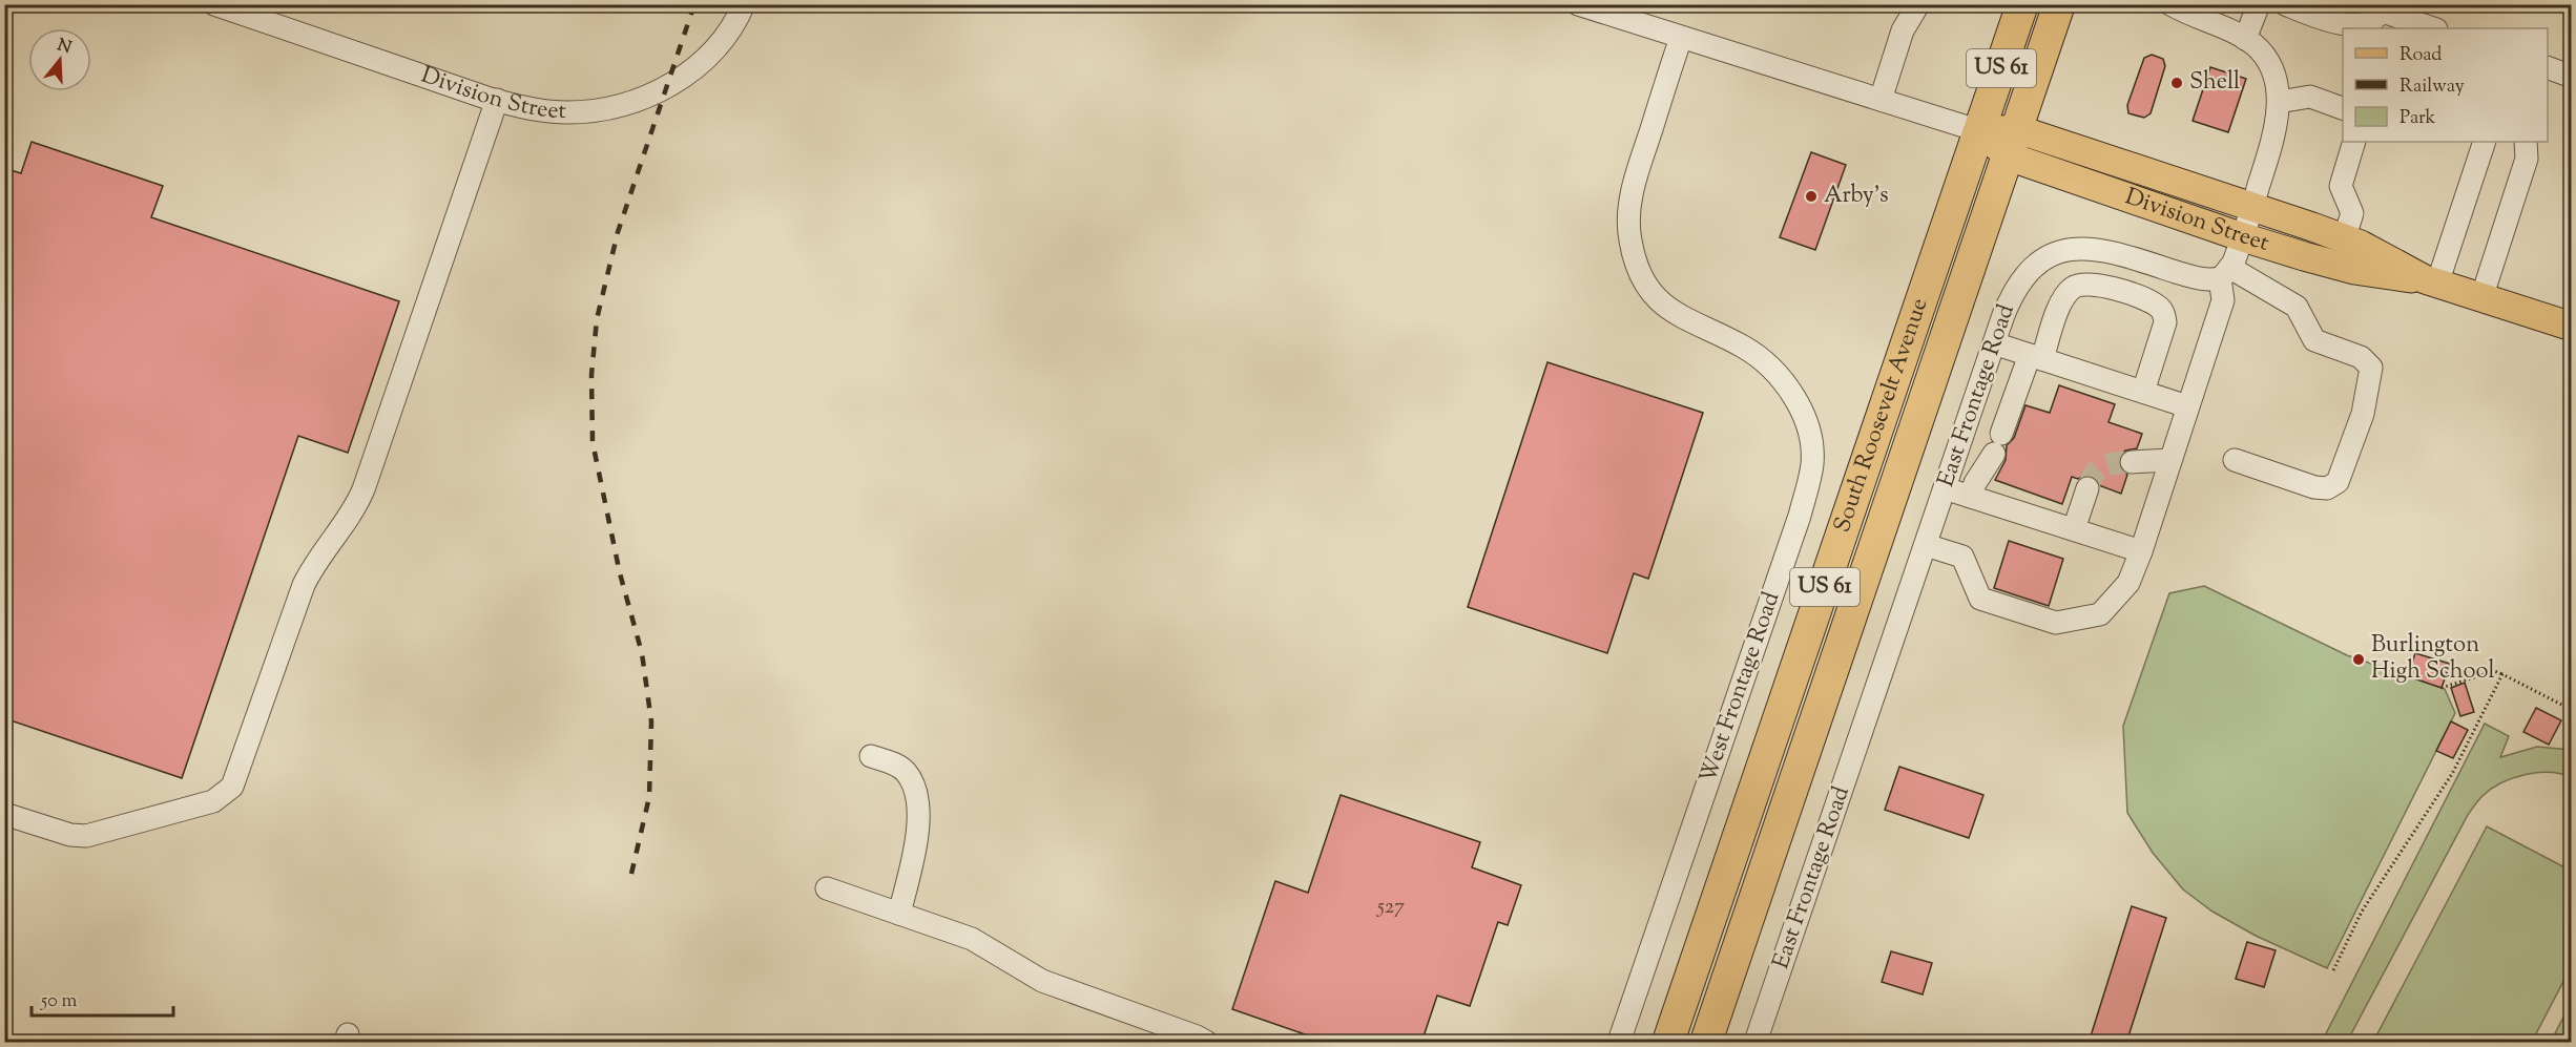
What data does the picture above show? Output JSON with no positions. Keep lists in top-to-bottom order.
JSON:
{
  "streets": {
    "highway": ["US 61", "South Roosevelt Avenue"],
    "main road": ["Division Street"],
    "street": ["East Frontage Road", "West Frontage Road"]
  },
  "crossings": [
    ["Division Street", "South Roosevelt Avenue"],
    ["Division Street", "West Frontage Road"]
  ],
  "places": ["Shell", "Arby's", "Burlington High School"],
  "house_numbers": ["527"],
  "legend": ["Road", "Railway", "Park"],
  "scale_bar": "50 m",
  "north": "top"
}
